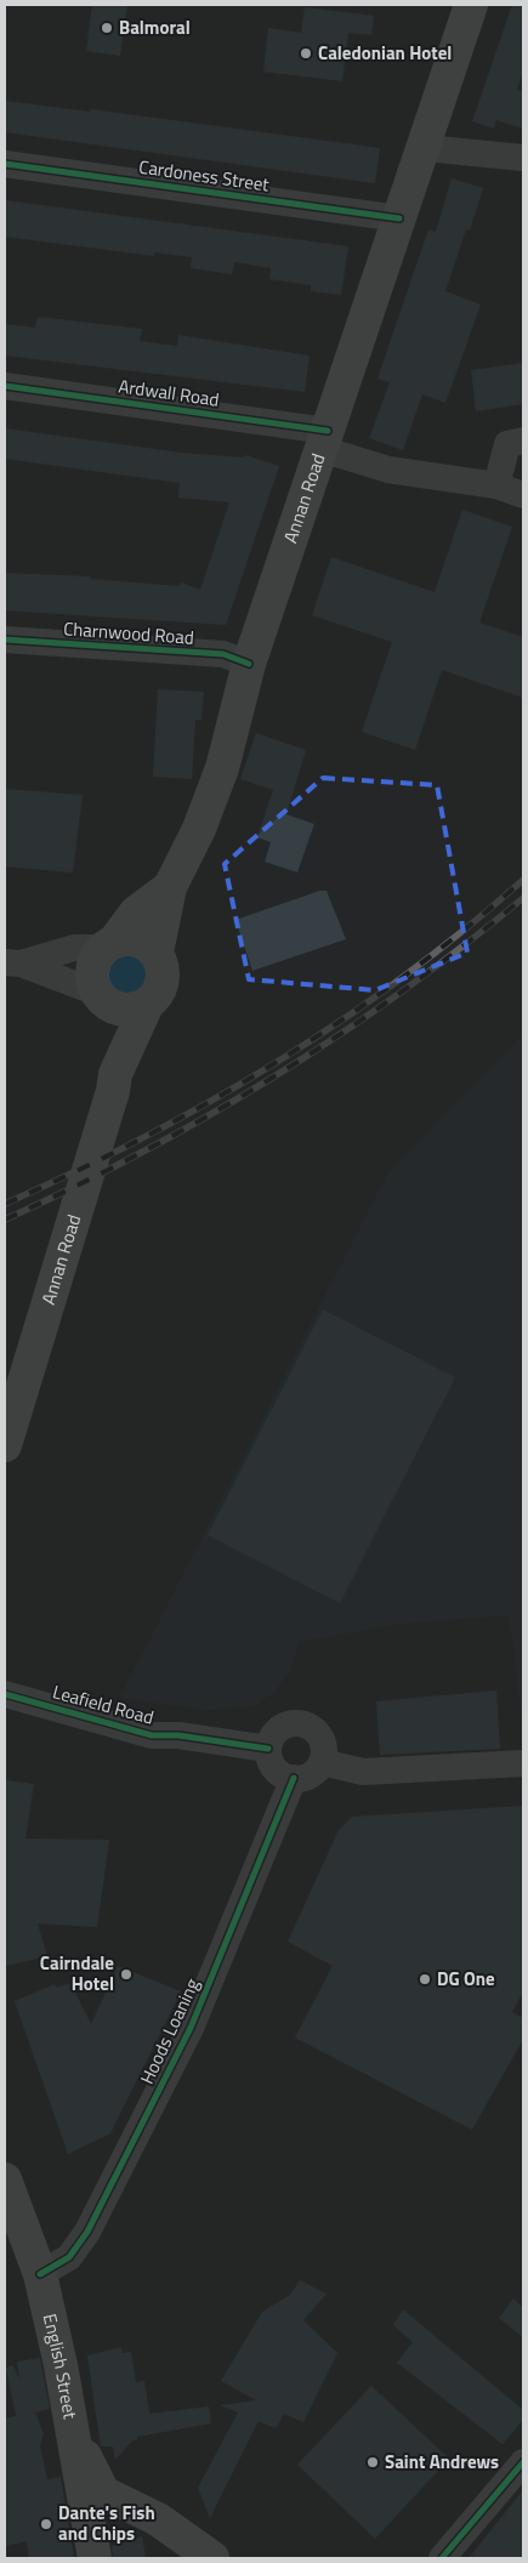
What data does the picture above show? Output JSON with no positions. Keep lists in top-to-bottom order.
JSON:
{
  "streets": {
    "main road": ["Annan Road", "English Street"],
    "street": [
      "Cardoness Street",
      "Ardwall Road",
      "Charnwood Road",
      "Leafield Road",
      "Hoods Loaning"
    ]
  },
  "crossings": [
    ["Cardoness Street", "Annan Road"],
    ["Ardwall Road", "Annan Road"],
    ["Annan Road", "Charnwood Road"],
    ["Leafield Road", "Hoods Loaning"],
    ["Hoods Loaning", "English Street"]
  ],
  "places": [
    "Balmoral",
    "Caledonian Hotel",
    "Cairndale Hotel",
    "DG One",
    "Saint Andrews",
    "Dante's Fish and Chips"
  ]
}
